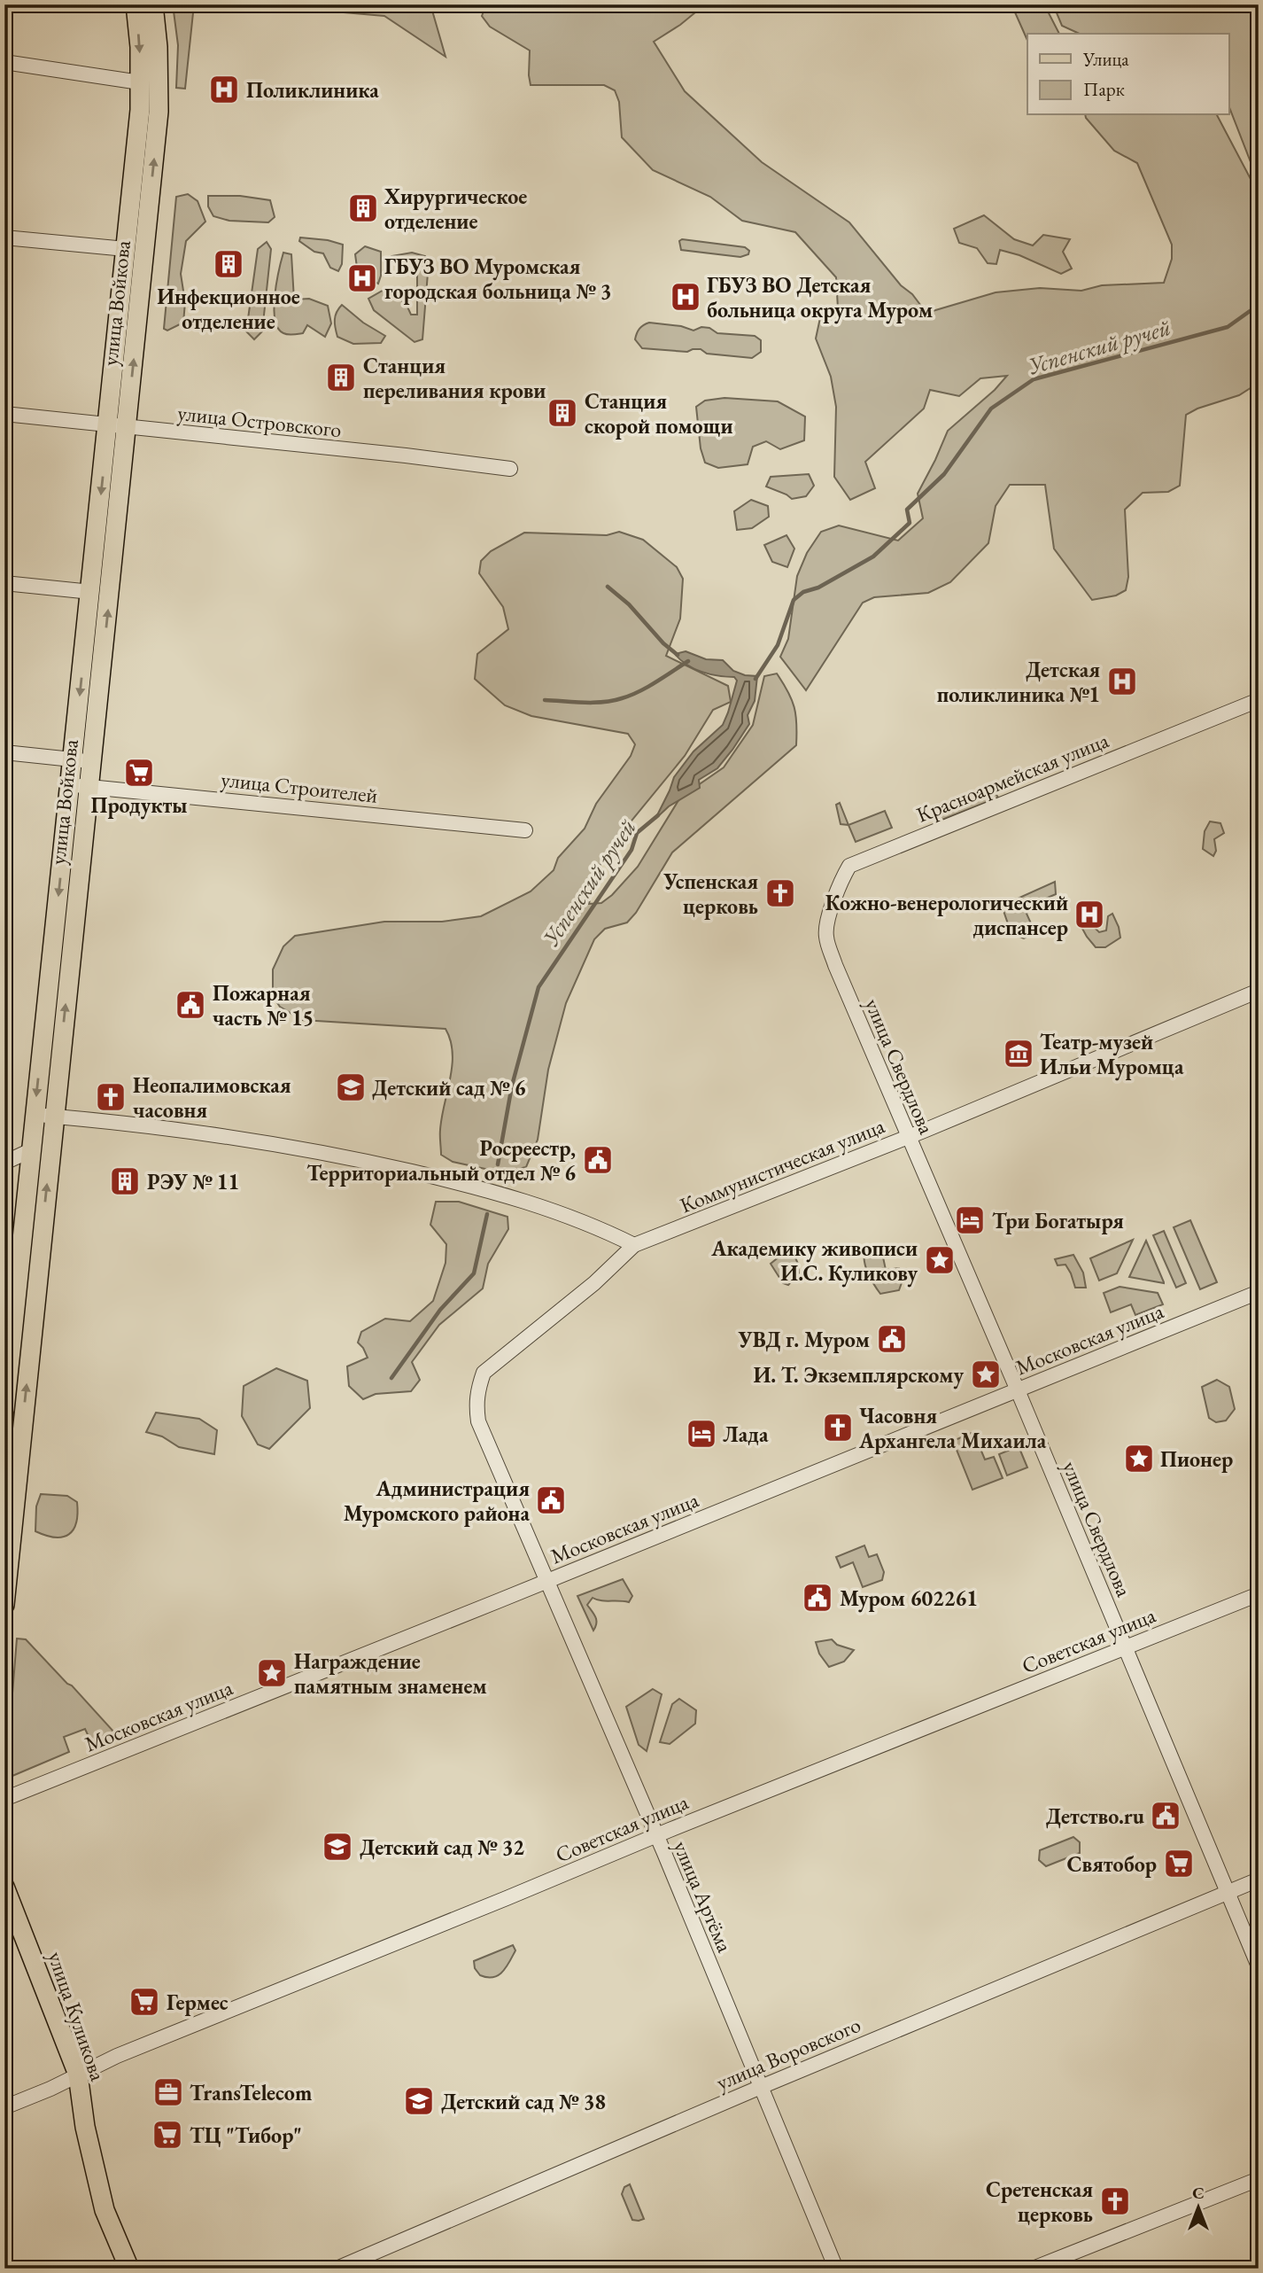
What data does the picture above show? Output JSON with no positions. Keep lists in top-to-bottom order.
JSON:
{
  "streets": {
    "main road": ["улица Войкова", "улица Куликова"],
    "street": [
      "улица Островского",
      "Красноармейская улица",
      "улица Строителей",
      "улица Свердлова",
      "Коммунистическая улица",
      "Московская улица",
      "Советская улица",
      "улица Артёма",
      "улица Воровского"
    ]
  },
  "crossings": [
    ["улица Войкова", "улица Островского"],
    ["улица Войкова", "улица Строителей"],
    ["Красноармейская улица", "улица Свердлова"],
    ["улица Свердлова", "Коммунистическая улица"],
    ["улица Свердлова", "Московская улица"],
    ["улица Свердлова", "Советская улица"],
    ["улица Свердлова", "улица Воровского"],
    ["Коммунистическая улица", "улица Артёма"],
    ["Московская улица", "улица Артёма"],
    ["Советская улица", "улица Артёма"],
    ["Советская улица", "улица Куликова"],
    ["улица Артёма", "улица Воровского"]
  ],
  "water": ["Успенский ручей"],
  "places": {
    "hospital": [
      "Поликлиника",
      "ГБУЗ ВО Муромская городская больница № 3",
      "ГБУЗ ВО Детская больница округа Муром",
      "Детская поликлиника №1",
      "Кожно-венерологический диспансер"
    ],
    "building": [
      "Хирургическое отделение",
      "Инфекционное отделение",
      "Станция переливания крови",
      "Станция скорой помощи",
      "РЭУ № 11"
    ],
    "supermarket": [
      "Продукты",
      "Святобор",
      "Гермес",
      "ТЦ \"Тибор\""
    ],
    "church": [
      "Успенская церковь",
      "Неопалимовская часовня",
      "Часовня Архангела Михаила",
      "Сретенская церковь"
    ],
    "public building": [
      "Пожарная часть № 15",
      "Росреестр, Территориальный отдел № 6",
      "УВД г. Муром",
      "Администрация Муромского района",
      "Муром 602261",
      "Детство.ru"
    ],
    "museum": ["Театр-музей Ильи Муромца"],
    "school or university": ["Детский сад № 6", "Детский сад № 32", "Детский сад № 38"],
    "hotel": ["Три Богатыря", "Лада"],
    "place": [
      "Академику живописи И.С. Куликову",
      "И. Т. Экземплярскому",
      "Пионер",
      "Награждение памятным знаменем"
    ],
    "office": ["TransTelecom"]
  },
  "legend": ["Улица", "Парк"],
  "north": "top"
}
